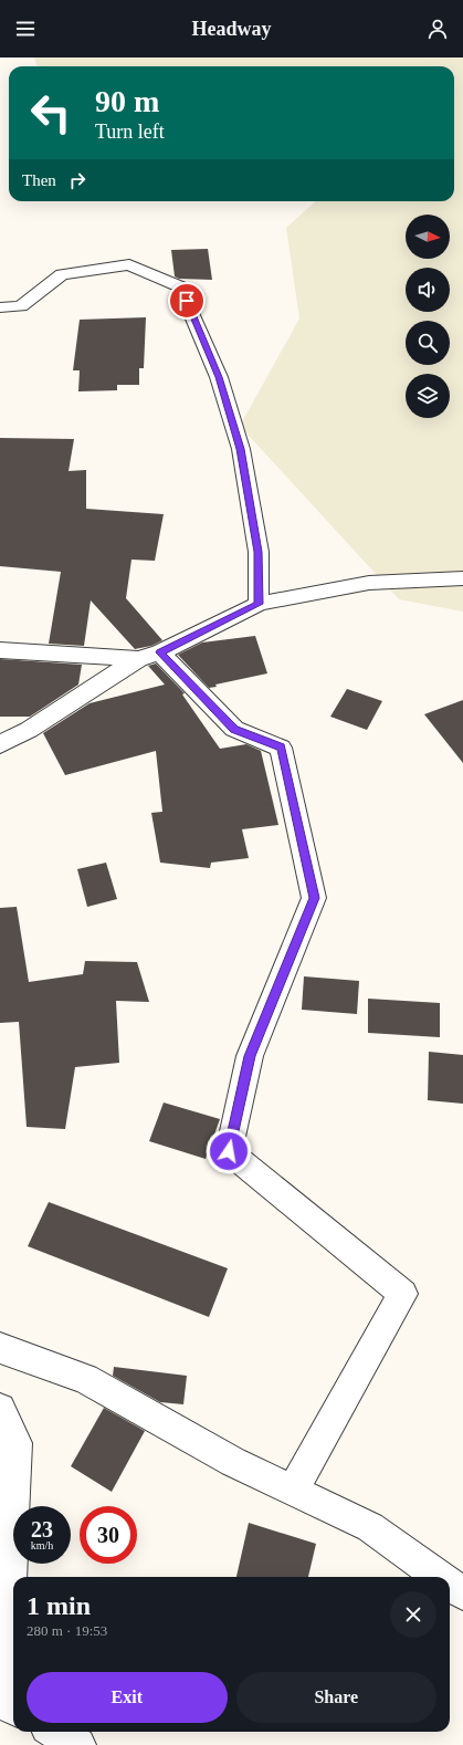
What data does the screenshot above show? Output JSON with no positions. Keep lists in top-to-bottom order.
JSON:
{
  "north": "right",
  "page": {
    "header": "Headway",
    "turn": ["90 m", "Turn left"],
    "then": "Then",
    "speed": "23 km/h",
    "limit": "30",
    "heading": ["1 min", "280 m · 19:53"],
    "buttons": ["Exit", "Share"]
  }
}
